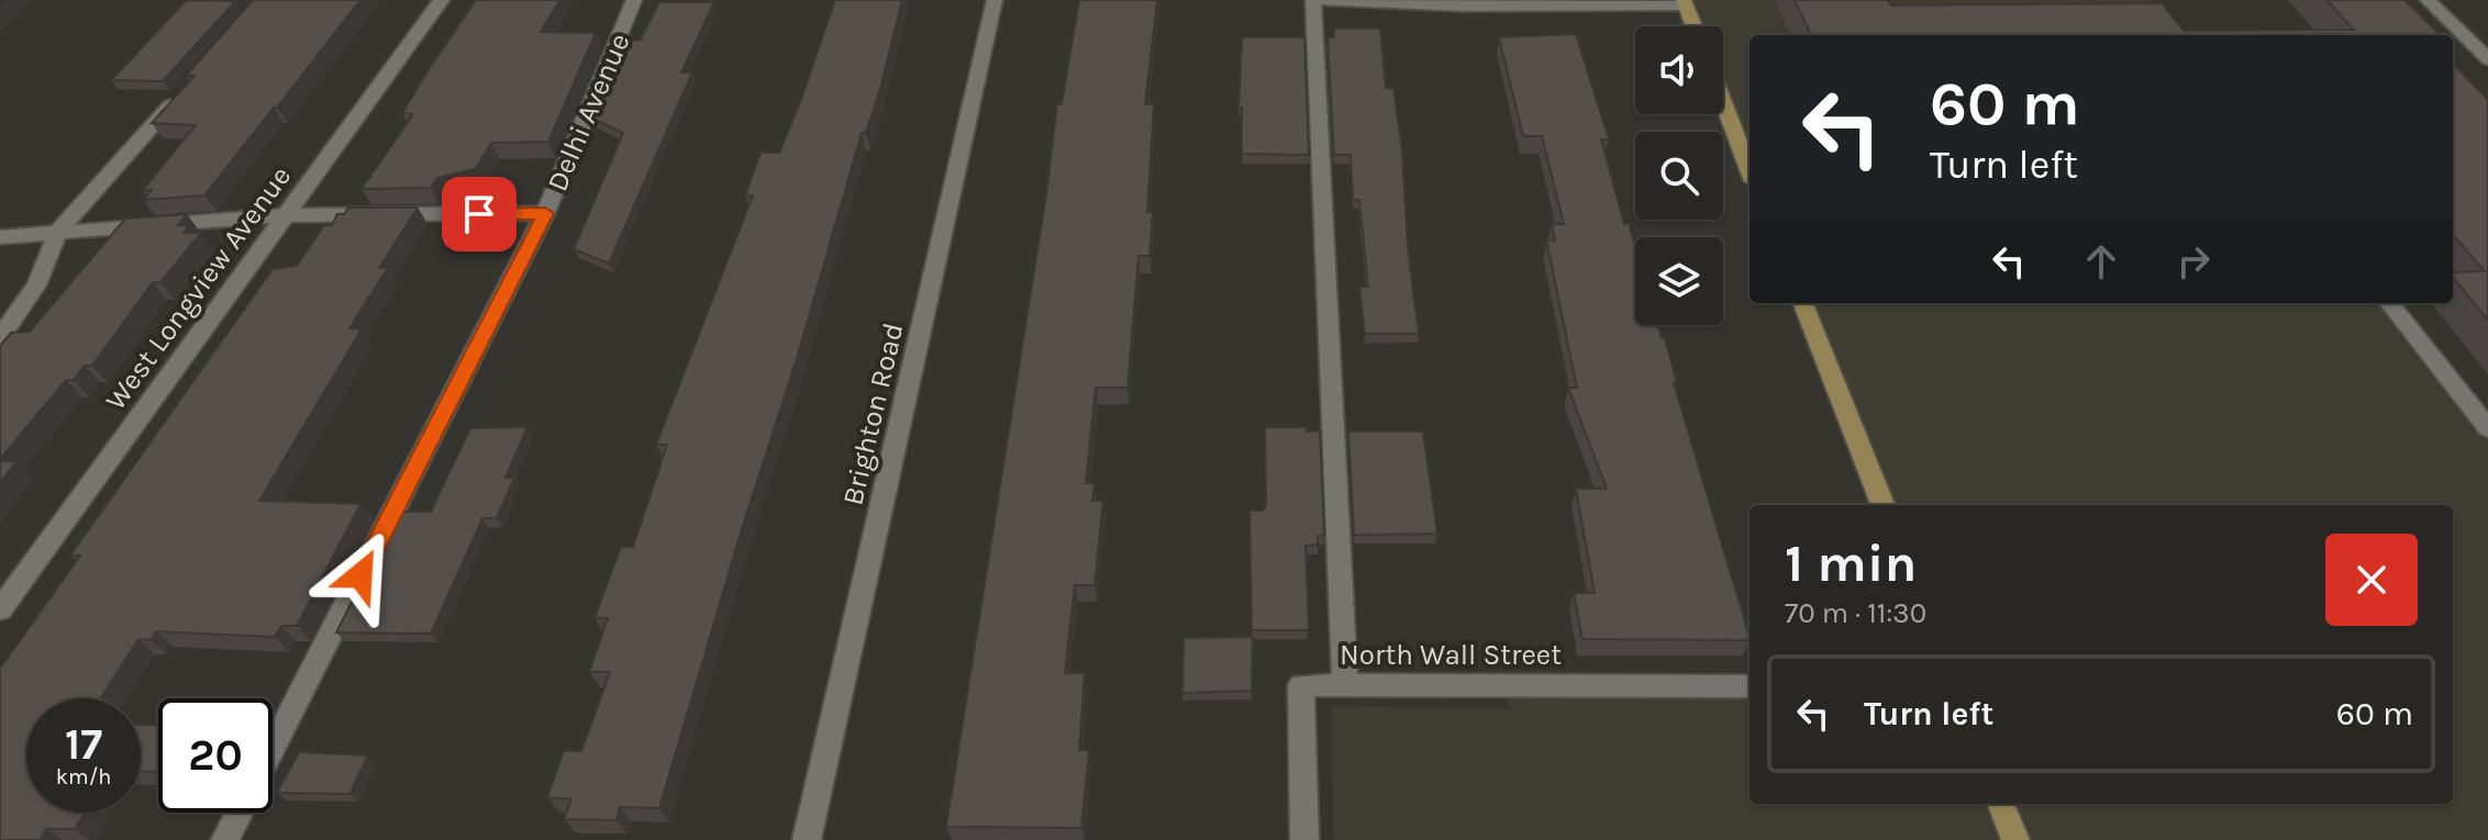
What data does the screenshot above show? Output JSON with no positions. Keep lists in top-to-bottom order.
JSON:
{
  "streets": {
    "street": [
      "Delhi Avenue",
      "West Longview Avenue",
      "Brighton Road",
      "North Wall Street"
    ]
  },
  "page": {
    "turn": ["60 m", "Turn left"],
    "heading": ["1 min", "70 m · 11:30"],
    "list": [
      {
        "name": "Turn left",
        "value": "60 m"
      }
    ],
    "speed": "17 km/h",
    "limit": "20"
  }
}
